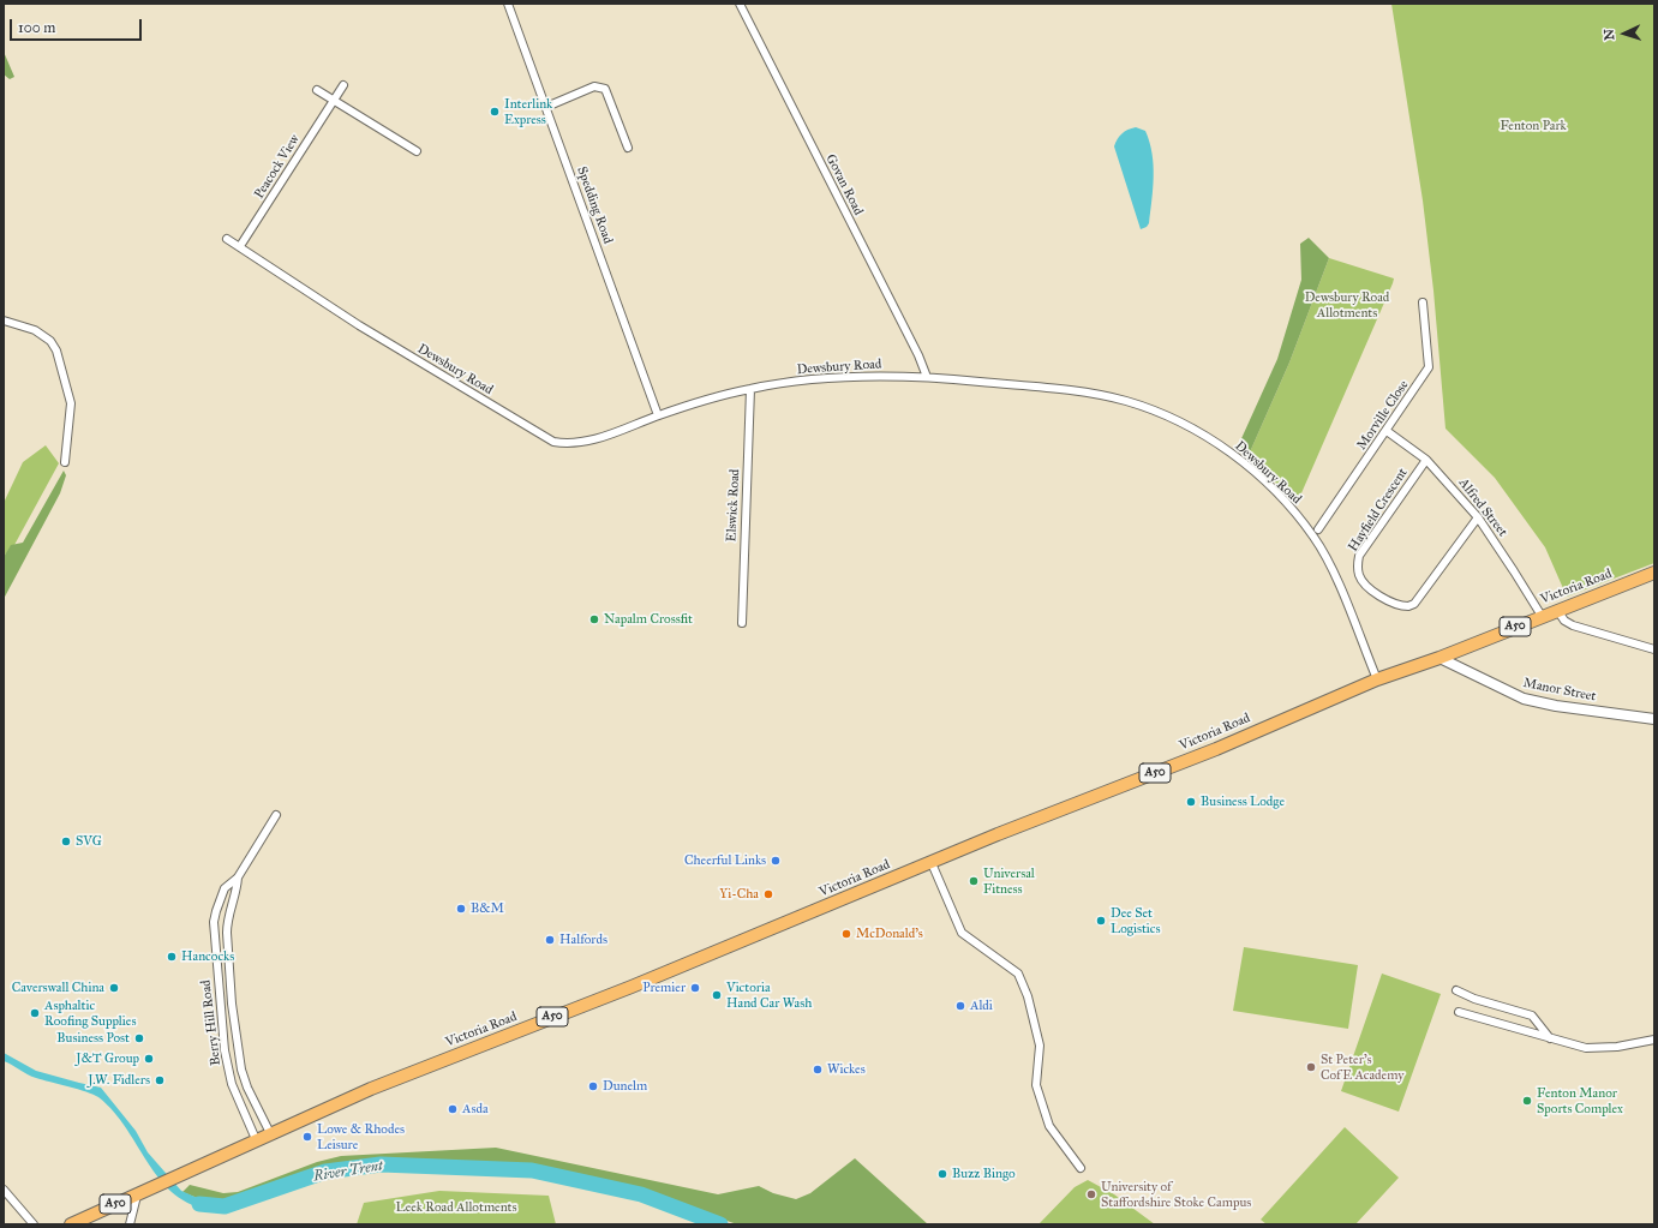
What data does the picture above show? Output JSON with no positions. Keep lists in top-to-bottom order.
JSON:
{
  "streets": {
    "main road": ["Victoria Road", "A50"],
    "street": [
      "Peacock View",
      "Govan Road",
      "Spedding Road",
      "Dewsbury Road",
      "Morville Close",
      "Elswick Road",
      "Alfred Street",
      "Hayfield Crescent",
      "Manor Street",
      "Berry Hill Road"
    ]
  },
  "crossings": [
    ["Peacock View", "Dewsbury Road"],
    ["Govan Road", "Dewsbury Road"],
    ["Spedding Road", "Dewsbury Road"],
    ["Dewsbury Road", "Elswick Road"],
    ["Dewsbury Road", "Victoria Road"],
    ["Morville Close", "Alfred Street"],
    ["Alfred Street", "Hayfield Crescent"],
    ["Alfred Street", "Victoria Road"],
    ["Victoria Road", "Manor Street"],
    ["Victoria Road", "Berry Hill Road"]
  ],
  "water": ["River Trent"],
  "parks": ["Fenton Park", "Dewsbury Road Allotments", "Leek Road Allotments"],
  "places": [
    "Interlink Express",
    "Napalm Crossfit",
    "Business Lodge",
    "SVG",
    "Cheerful Links",
    "Universal Fitness",
    "Yi-Cha",
    "B&M",
    "Dee Set Logistics",
    "McDonald's",
    "Halfords",
    "Hancocks",
    "Caverswall China",
    "Premier",
    "Victoria Hand Car Wash",
    "Aldi",
    "Asphaltic Roofing Supplies",
    "Business Post",
    "J&T Group",
    "St Peter's CofE Academy",
    "Wickes",
    "J.W. Fidlers",
    "Dunelm",
    "Fenton Manor Sports Complex",
    "Asda",
    "Lowe & Rhodes Leisure",
    "Buzz Bingo",
    "University of Staffordshire Stoke Campus"
  ],
  "scale_bar": "100 m",
  "north": "left"
}
